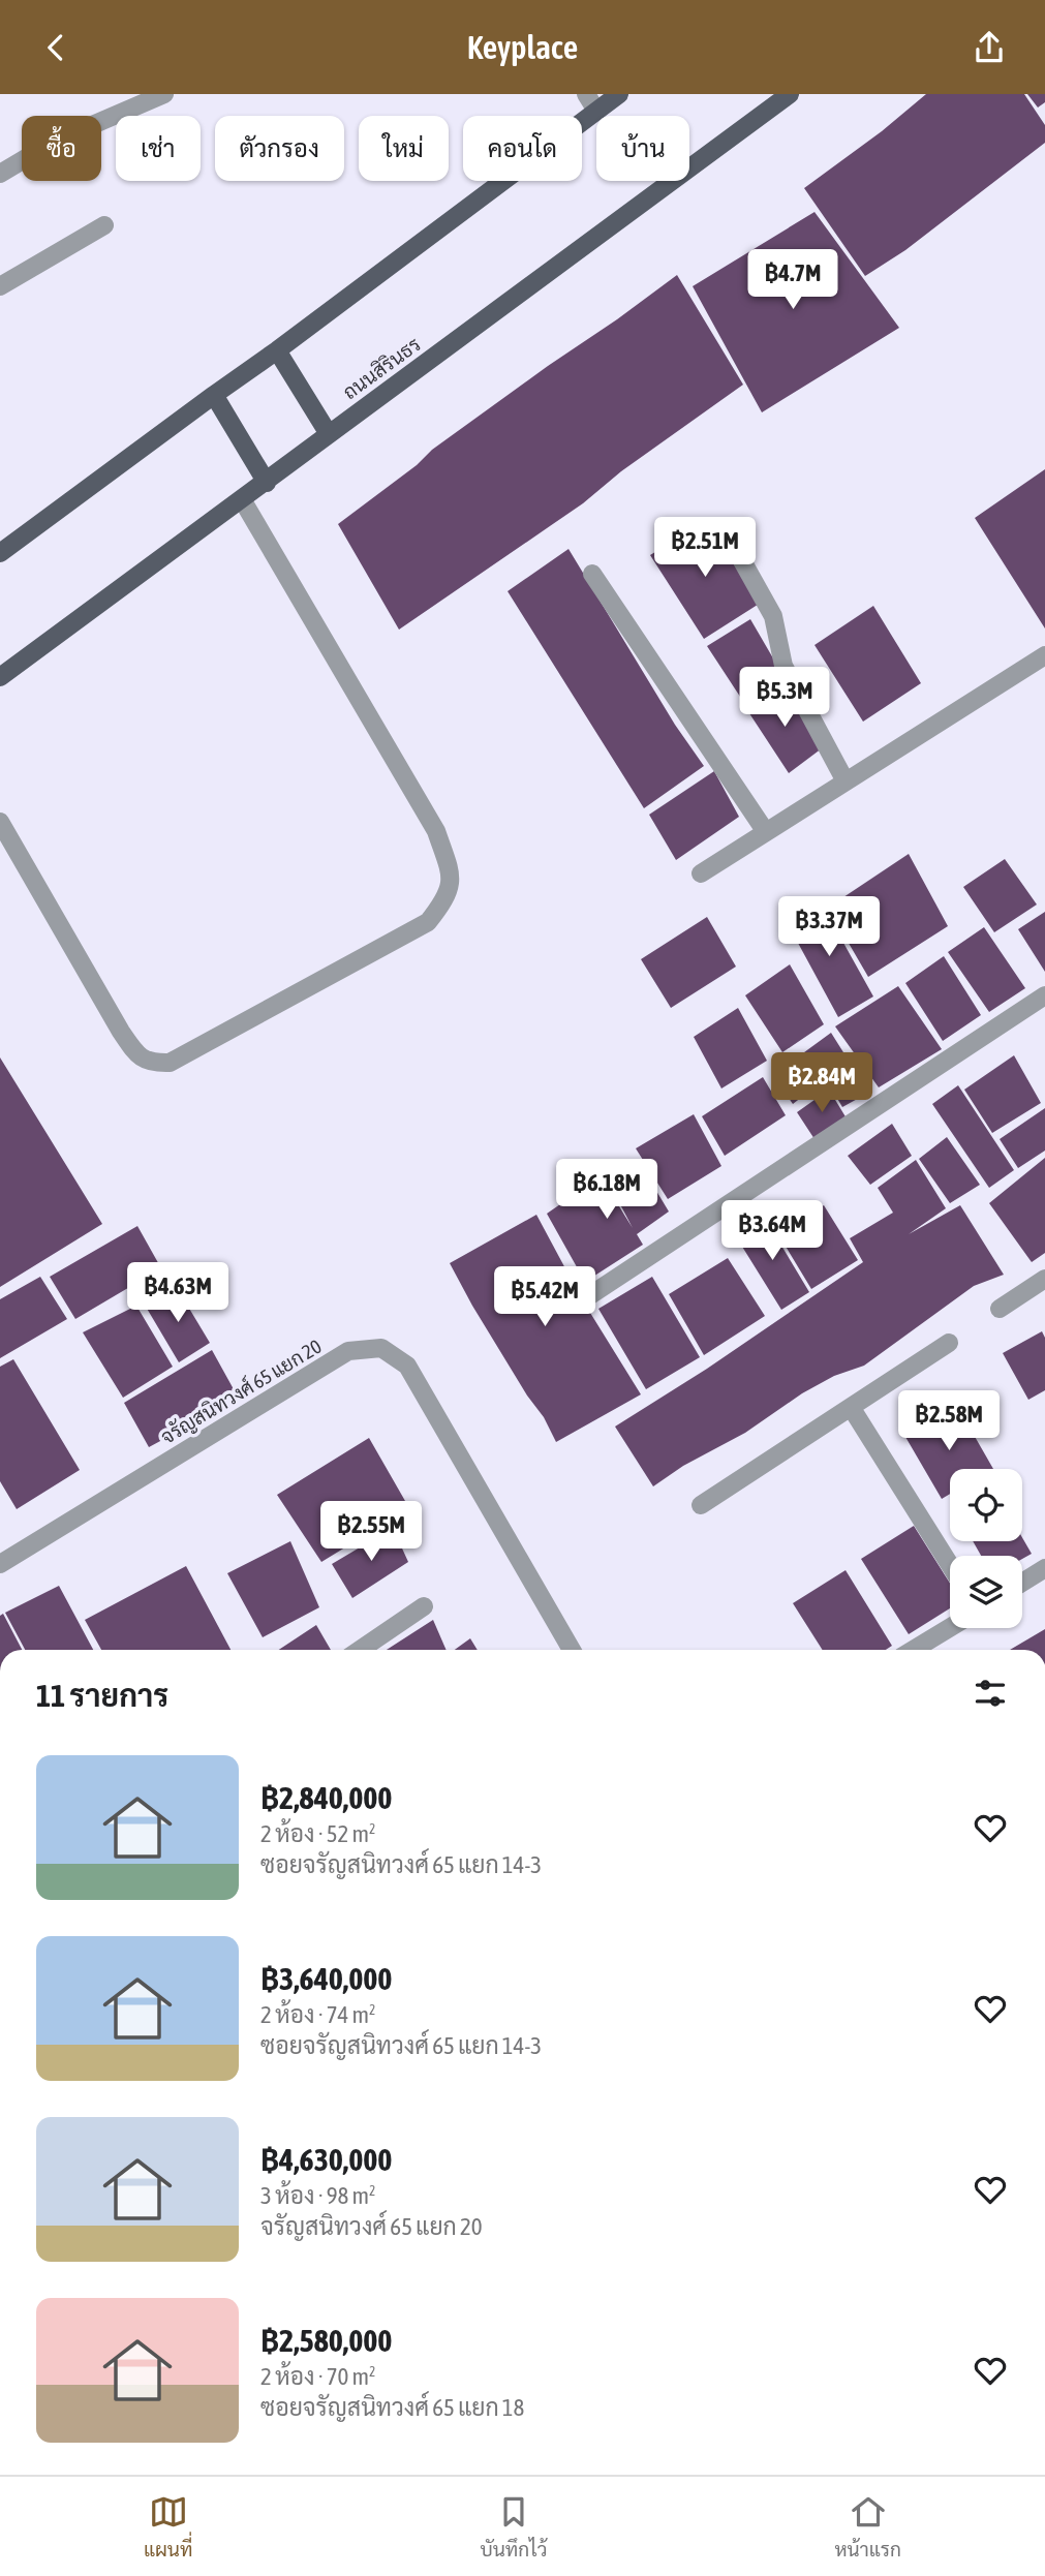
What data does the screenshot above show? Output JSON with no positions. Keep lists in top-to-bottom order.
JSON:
{
  "streets": {
    "main road": ["ถนนสิรินธร"],
    "street": ["จรัญสนิทวงศ์ 65 แยก 20"]
  },
  "page": {
    "header": "Keyplace",
    "chip": [
      "ซื้อ",
      "เช่า",
      "ตัวกรอง",
      "ใหม่",
      "คอนโด",
      "บ้าน"
    ],
    "price": [
      "฿4.7M",
      "฿2.51M",
      "฿5.3M",
      "฿3.37M",
      "฿2.84M",
      "฿6.18M",
      "฿3.64M",
      "฿4.63M",
      "฿5.42M",
      "฿2.58M",
      "฿2.55M"
    ],
    "heading": "11 รายการ",
    "list": [
      {
        "name": "฿2,840,000",
        "note": "2 ห้อง · 52 m² · ซอยจรัญสนิทวงศ์ 65 แยก 14-3"
      },
      {
        "name": "฿3,640,000",
        "note": "2 ห้อง · 74 m² · ซอยจรัญสนิทวงศ์ 65 แยก 14-3"
      },
      {
        "name": "฿4,630,000",
        "note": "3 ห้อง · 98 m² · จรัญสนิทวงศ์ 65 แยก 20"
      },
      {
        "name": "฿2,580,000",
        "note": "2 ห้อง · 70 m² · ซอยจรัญสนิทวงศ์ 65 แยก 18"
      }
    ],
    "tabs": ["แผนที่", "บันทึกไว้", "หน้าแรก"]
  }
}
